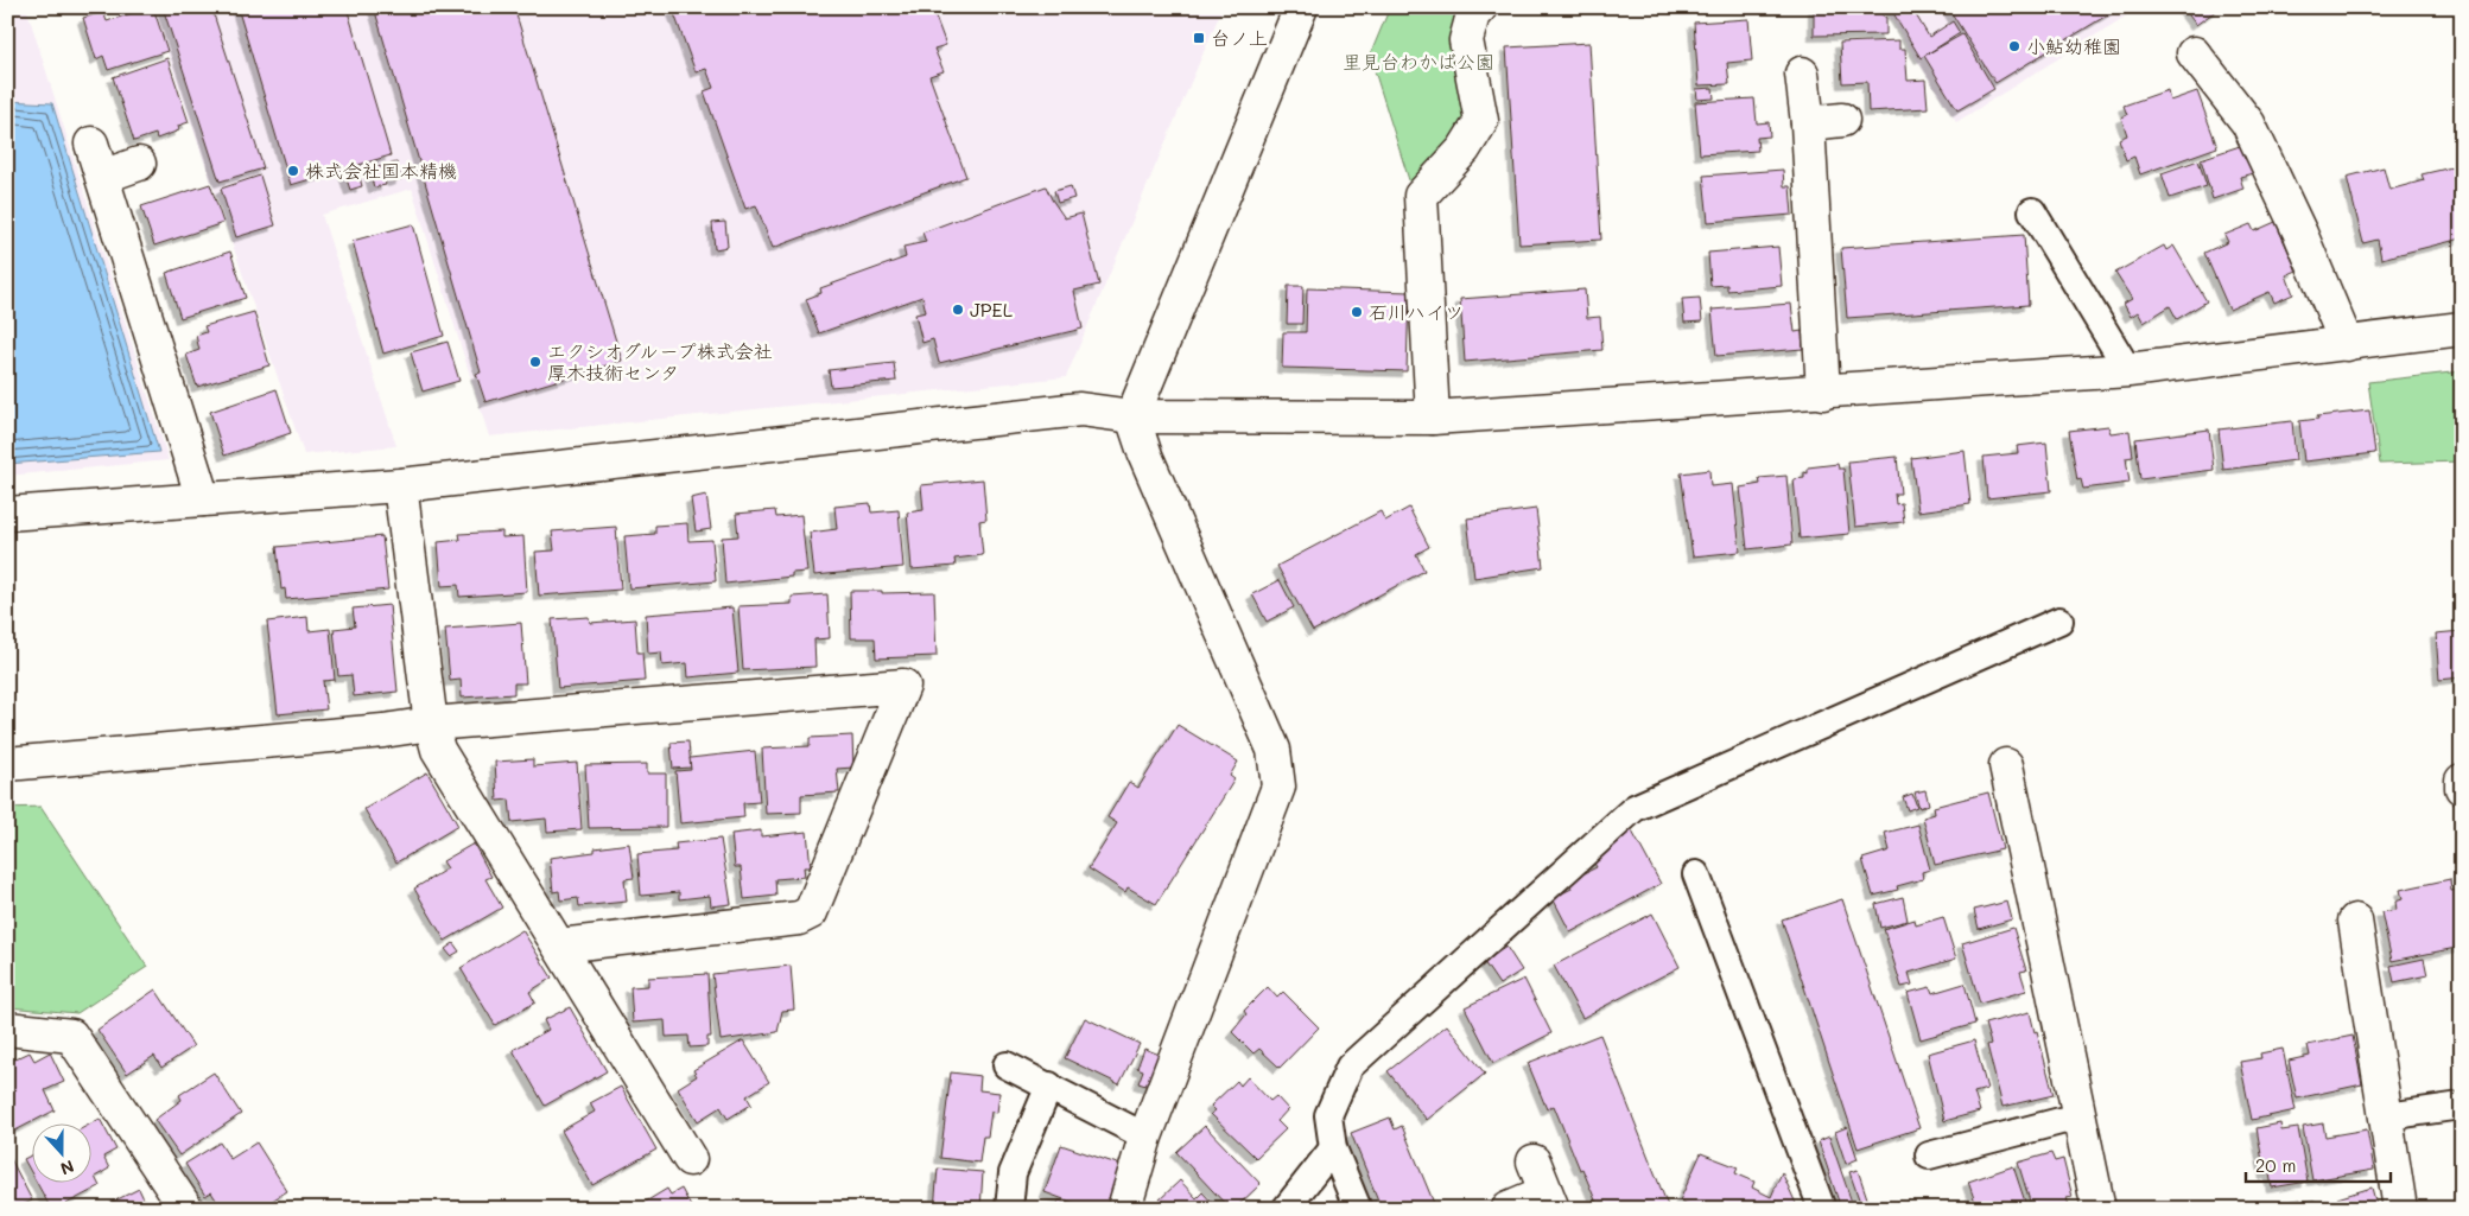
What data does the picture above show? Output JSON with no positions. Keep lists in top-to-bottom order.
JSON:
{
  "parks": ["里見台わかば公園"],
  "places": {
    "transit": ["台ノ上"],
    "other": [
      "小鮎幼稚園",
      "株式会社国本精機",
      "JPEL",
      "石川ハイツ",
      "エクシオグループ株式会社 厚木技術センタ"
    ]
  },
  "scale_bar": "20 m",
  "north": "bottom"
}
